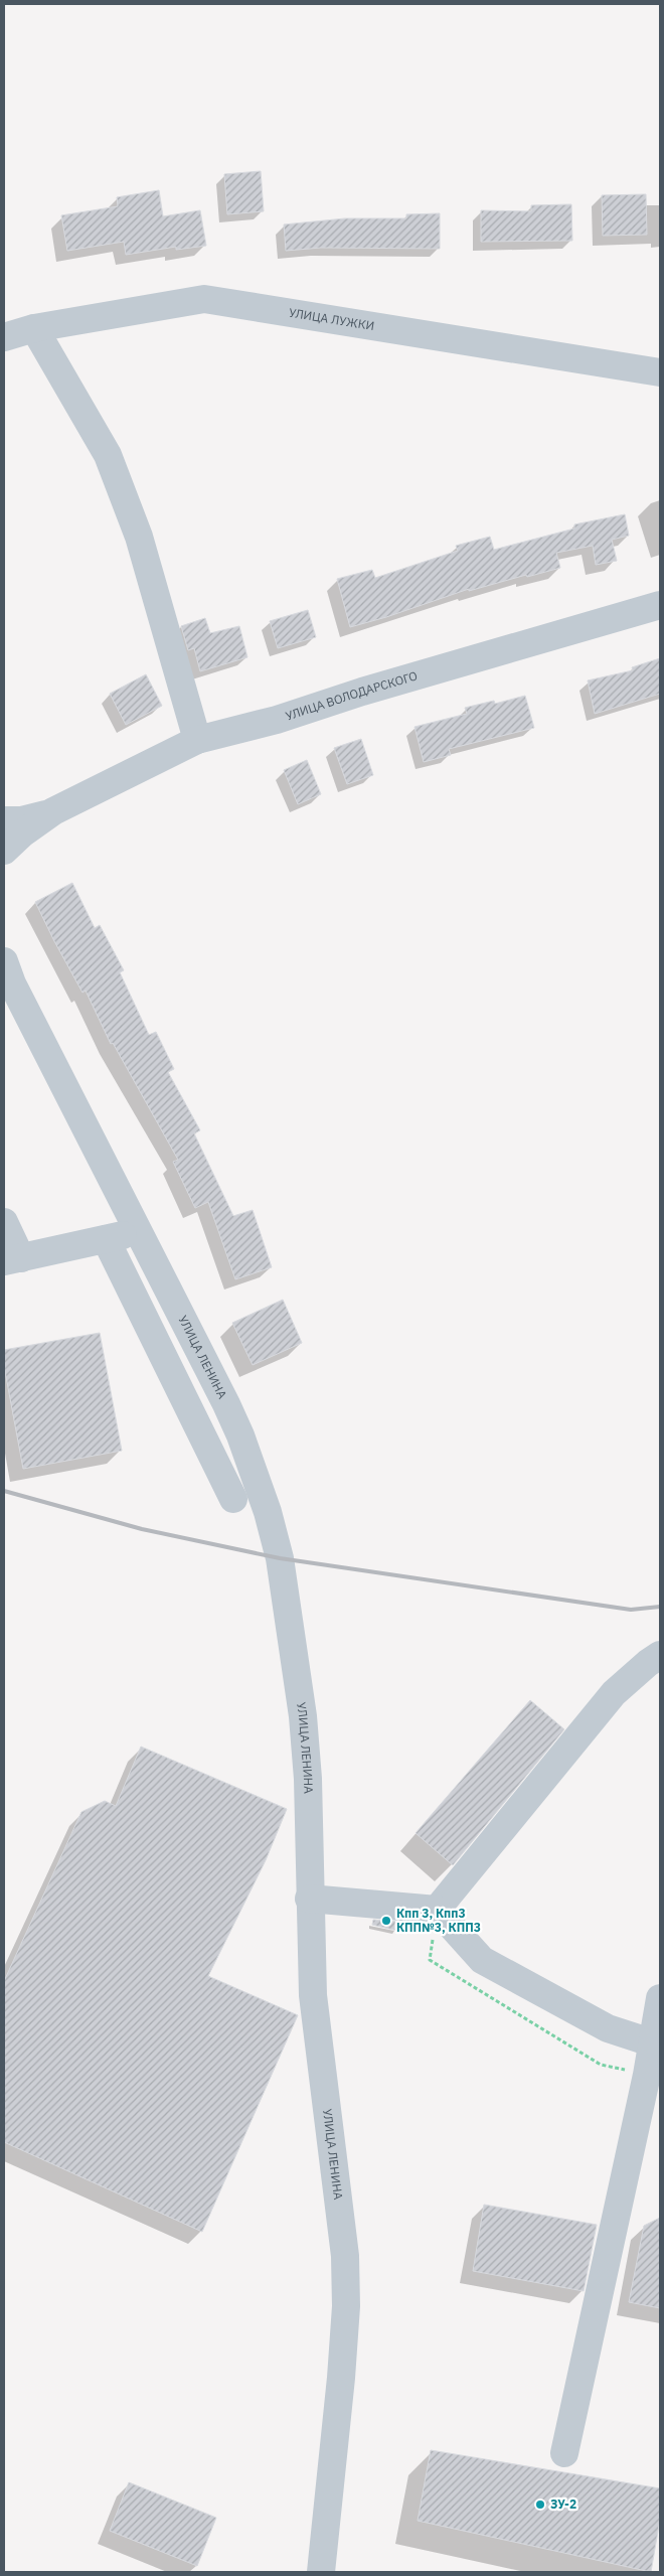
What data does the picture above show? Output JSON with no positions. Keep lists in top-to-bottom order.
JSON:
{
  "streets": {
    "street": ["УЛИЦА ЛУЖКИ", "УЛИЦА ВОЛОДАРСКОГО", "УЛИЦА ЛЕНИНА"]
  },
  "places": ["Кпп 3, Кпп3 КПП№3, КПП3", "ЗУ-2"]
}
